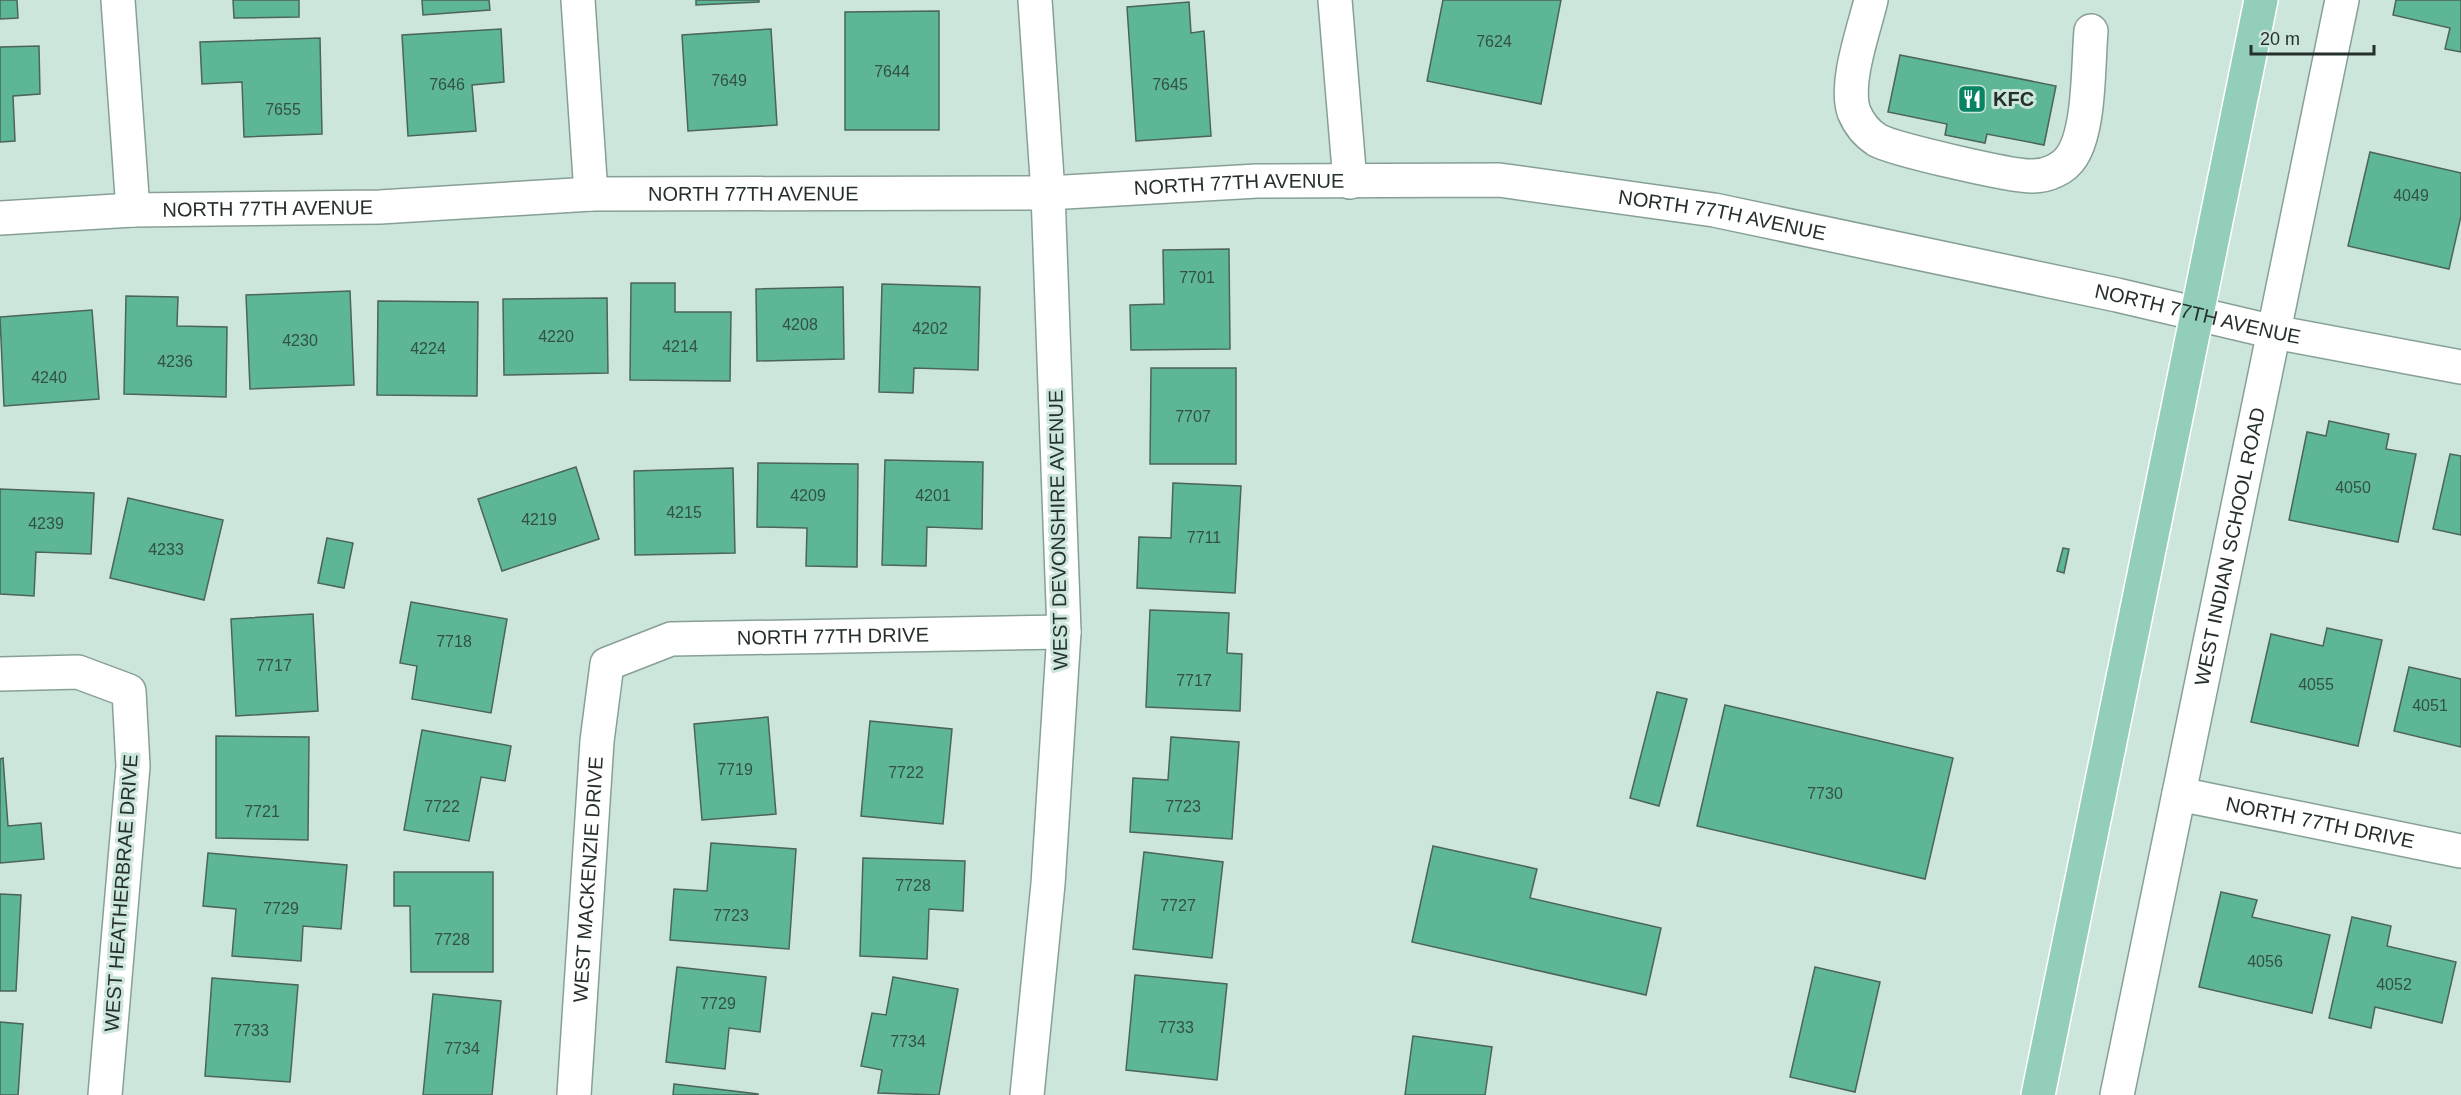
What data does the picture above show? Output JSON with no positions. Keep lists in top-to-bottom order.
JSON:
{
  "streets": {
    "street": [
      "NORTH 77TH AVENUE",
      "WEST DEVONSHIRE AVENUE",
      "WEST INDIAN SCHOOL ROAD",
      "NORTH 77TH DRIVE",
      "WEST MACKENZIE DRIVE",
      "WEST HEATHERBRAE DRIVE"
    ]
  },
  "crossings": [
    ["NORTH 77TH AVENUE", "WEST DEVONSHIRE AVENUE"],
    ["NORTH 77TH AVENUE", "WEST INDIAN SCHOOL ROAD"],
    ["WEST DEVONSHIRE AVENUE", "NORTH 77TH DRIVE"],
    ["WEST INDIAN SCHOOL ROAD", "NORTH 77TH DRIVE"],
    ["NORTH 77TH DRIVE", "WEST MACKENZIE DRIVE"]
  ],
  "places": {
    "restaurant": ["KFC"]
  },
  "house_numbers": [
    "7624",
    "7644",
    "7649",
    "7646",
    "7645",
    "7655",
    "4049",
    "7701",
    "4208",
    "4202",
    "4220",
    "4230",
    "4214",
    "4224",
    "4236",
    "4240",
    "7707",
    "4050",
    "4209",
    "4201",
    "4215",
    "4219",
    "4239",
    "7711",
    "4233",
    "7718",
    "7717",
    "7717",
    "4055",
    "4051",
    "7719",
    "7722",
    "7730",
    "7722",
    "7723",
    "7721",
    "7728",
    "7727",
    "7729",
    "7723",
    "7728",
    "4056",
    "4052",
    "7729",
    "7733",
    "7733",
    "7734",
    "7734"
  ],
  "scale_bar": "20 m"
}
